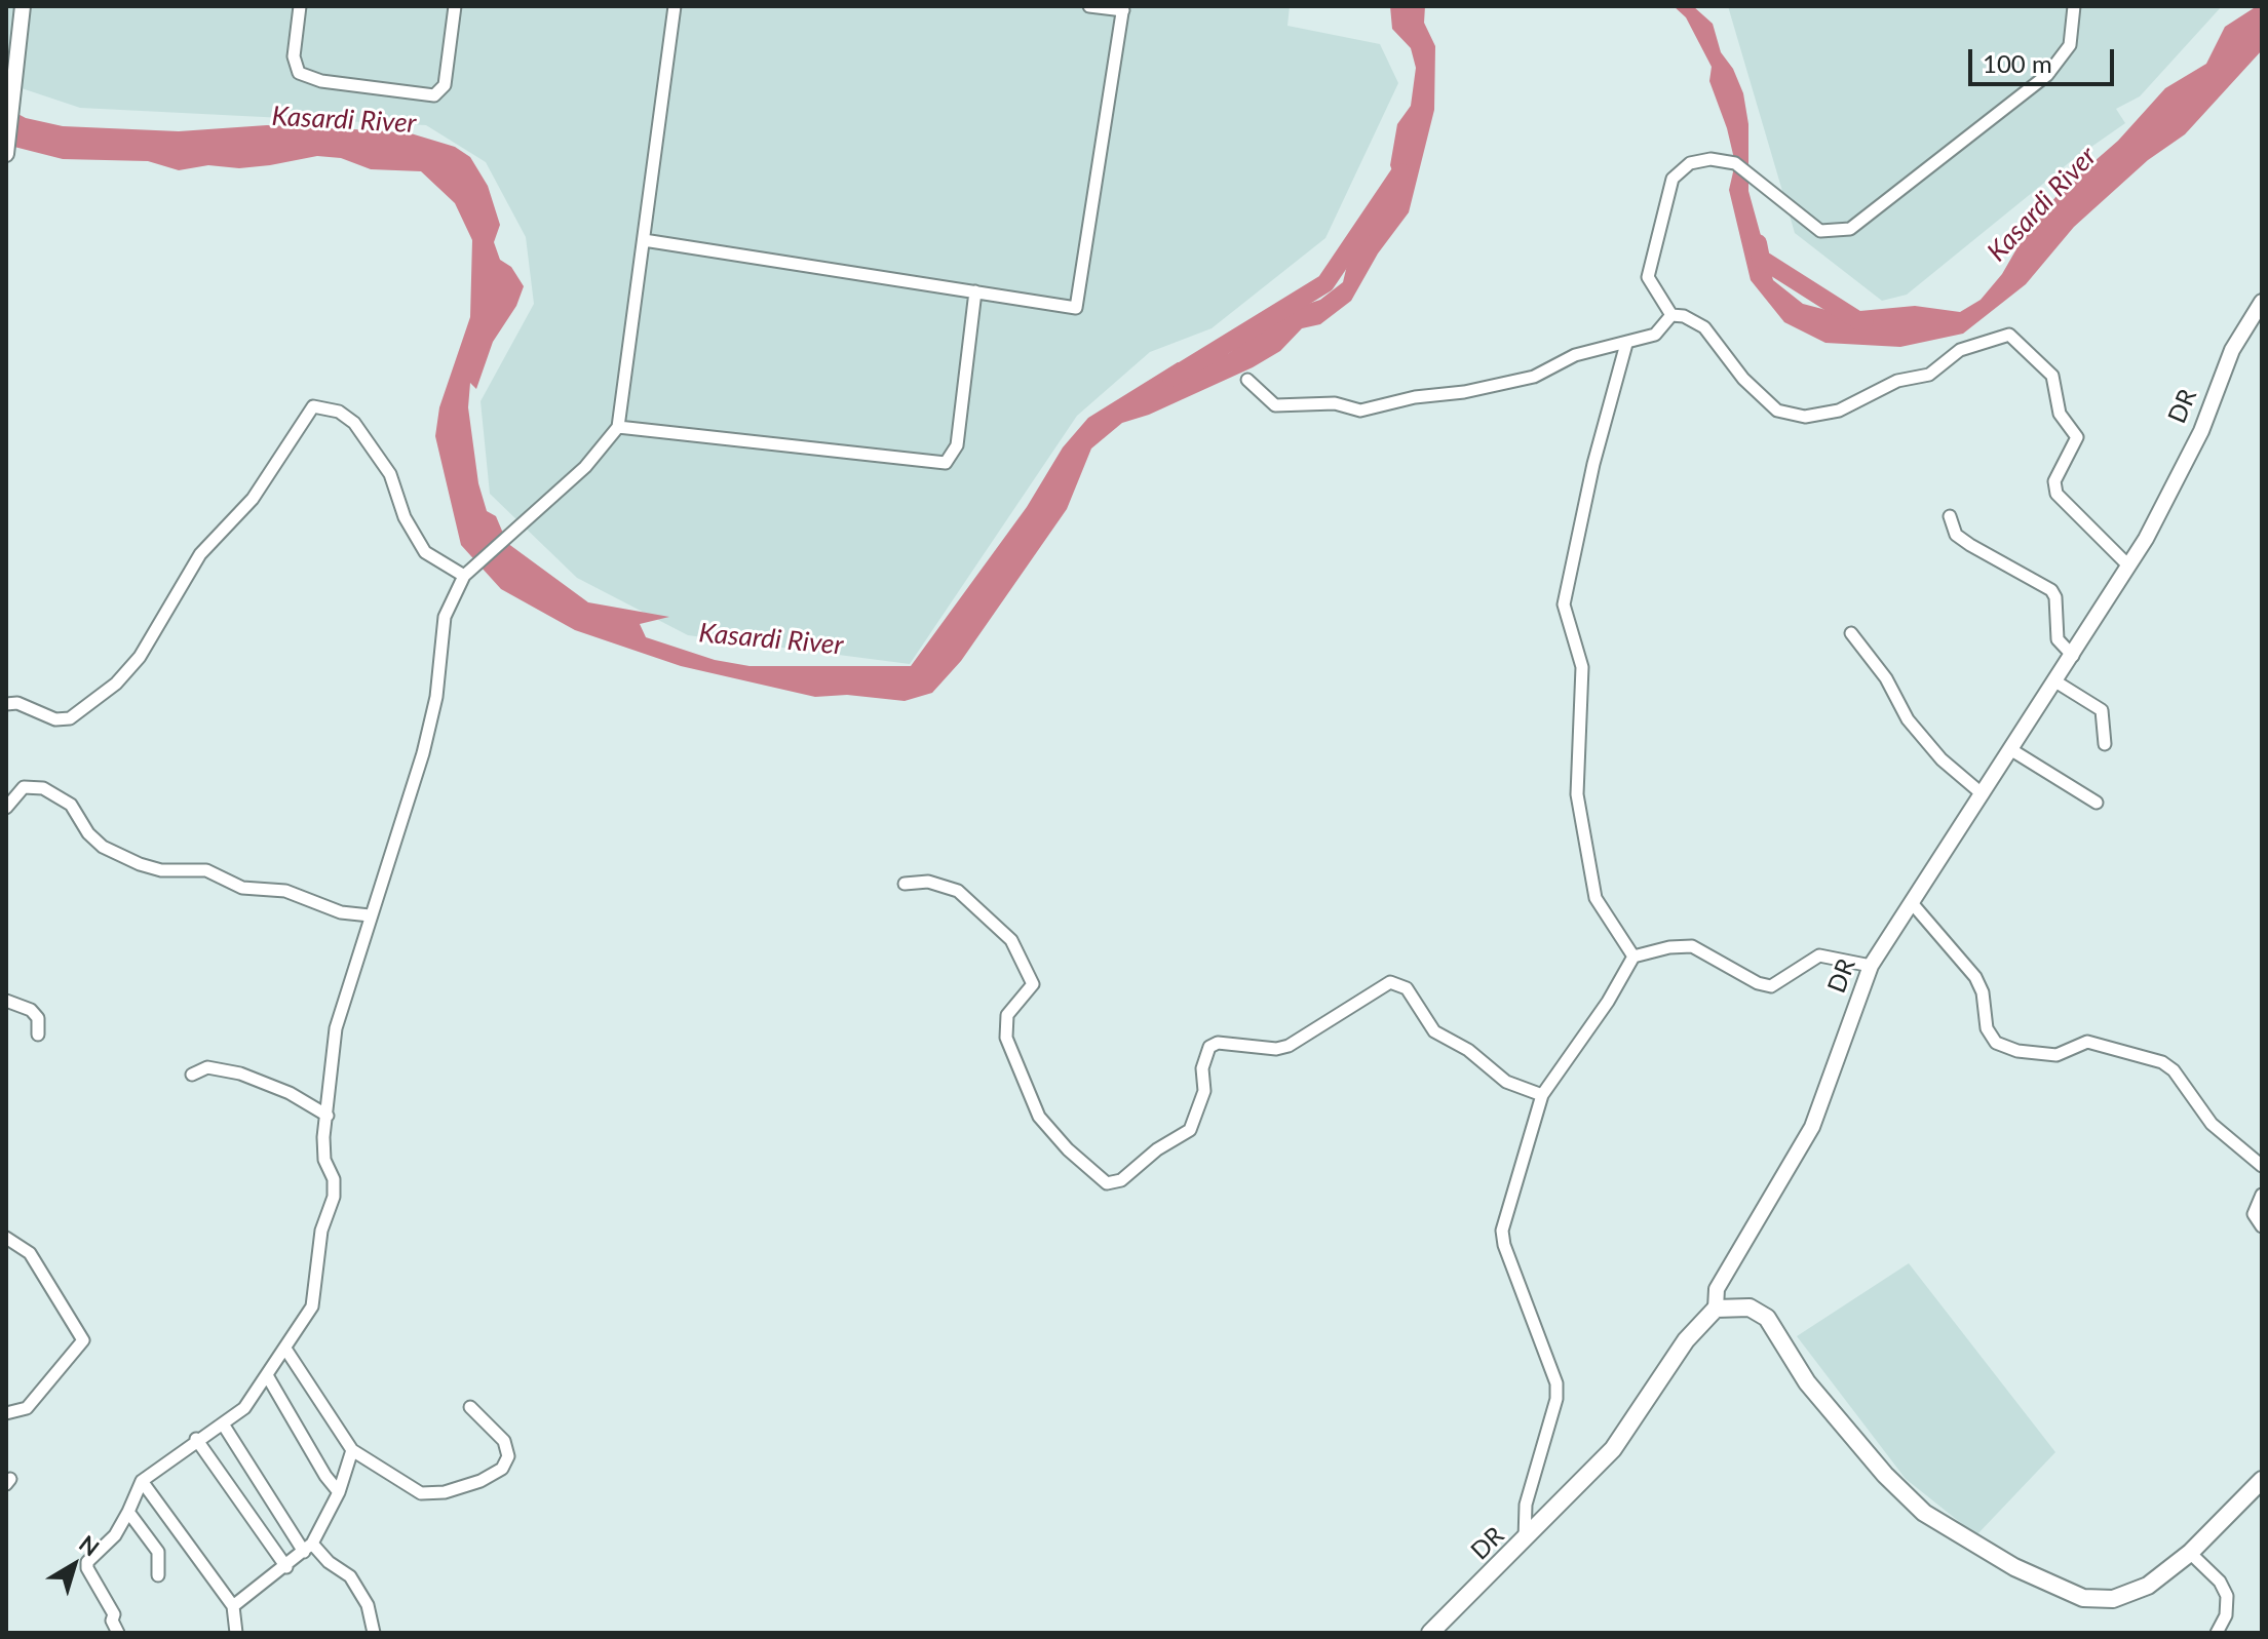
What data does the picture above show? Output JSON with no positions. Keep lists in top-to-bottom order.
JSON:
{
  "streets": {
    "main road": ["DR"]
  },
  "water": ["Kasardi River"],
  "scale_bar": "100 m",
  "north": "top right"
}
